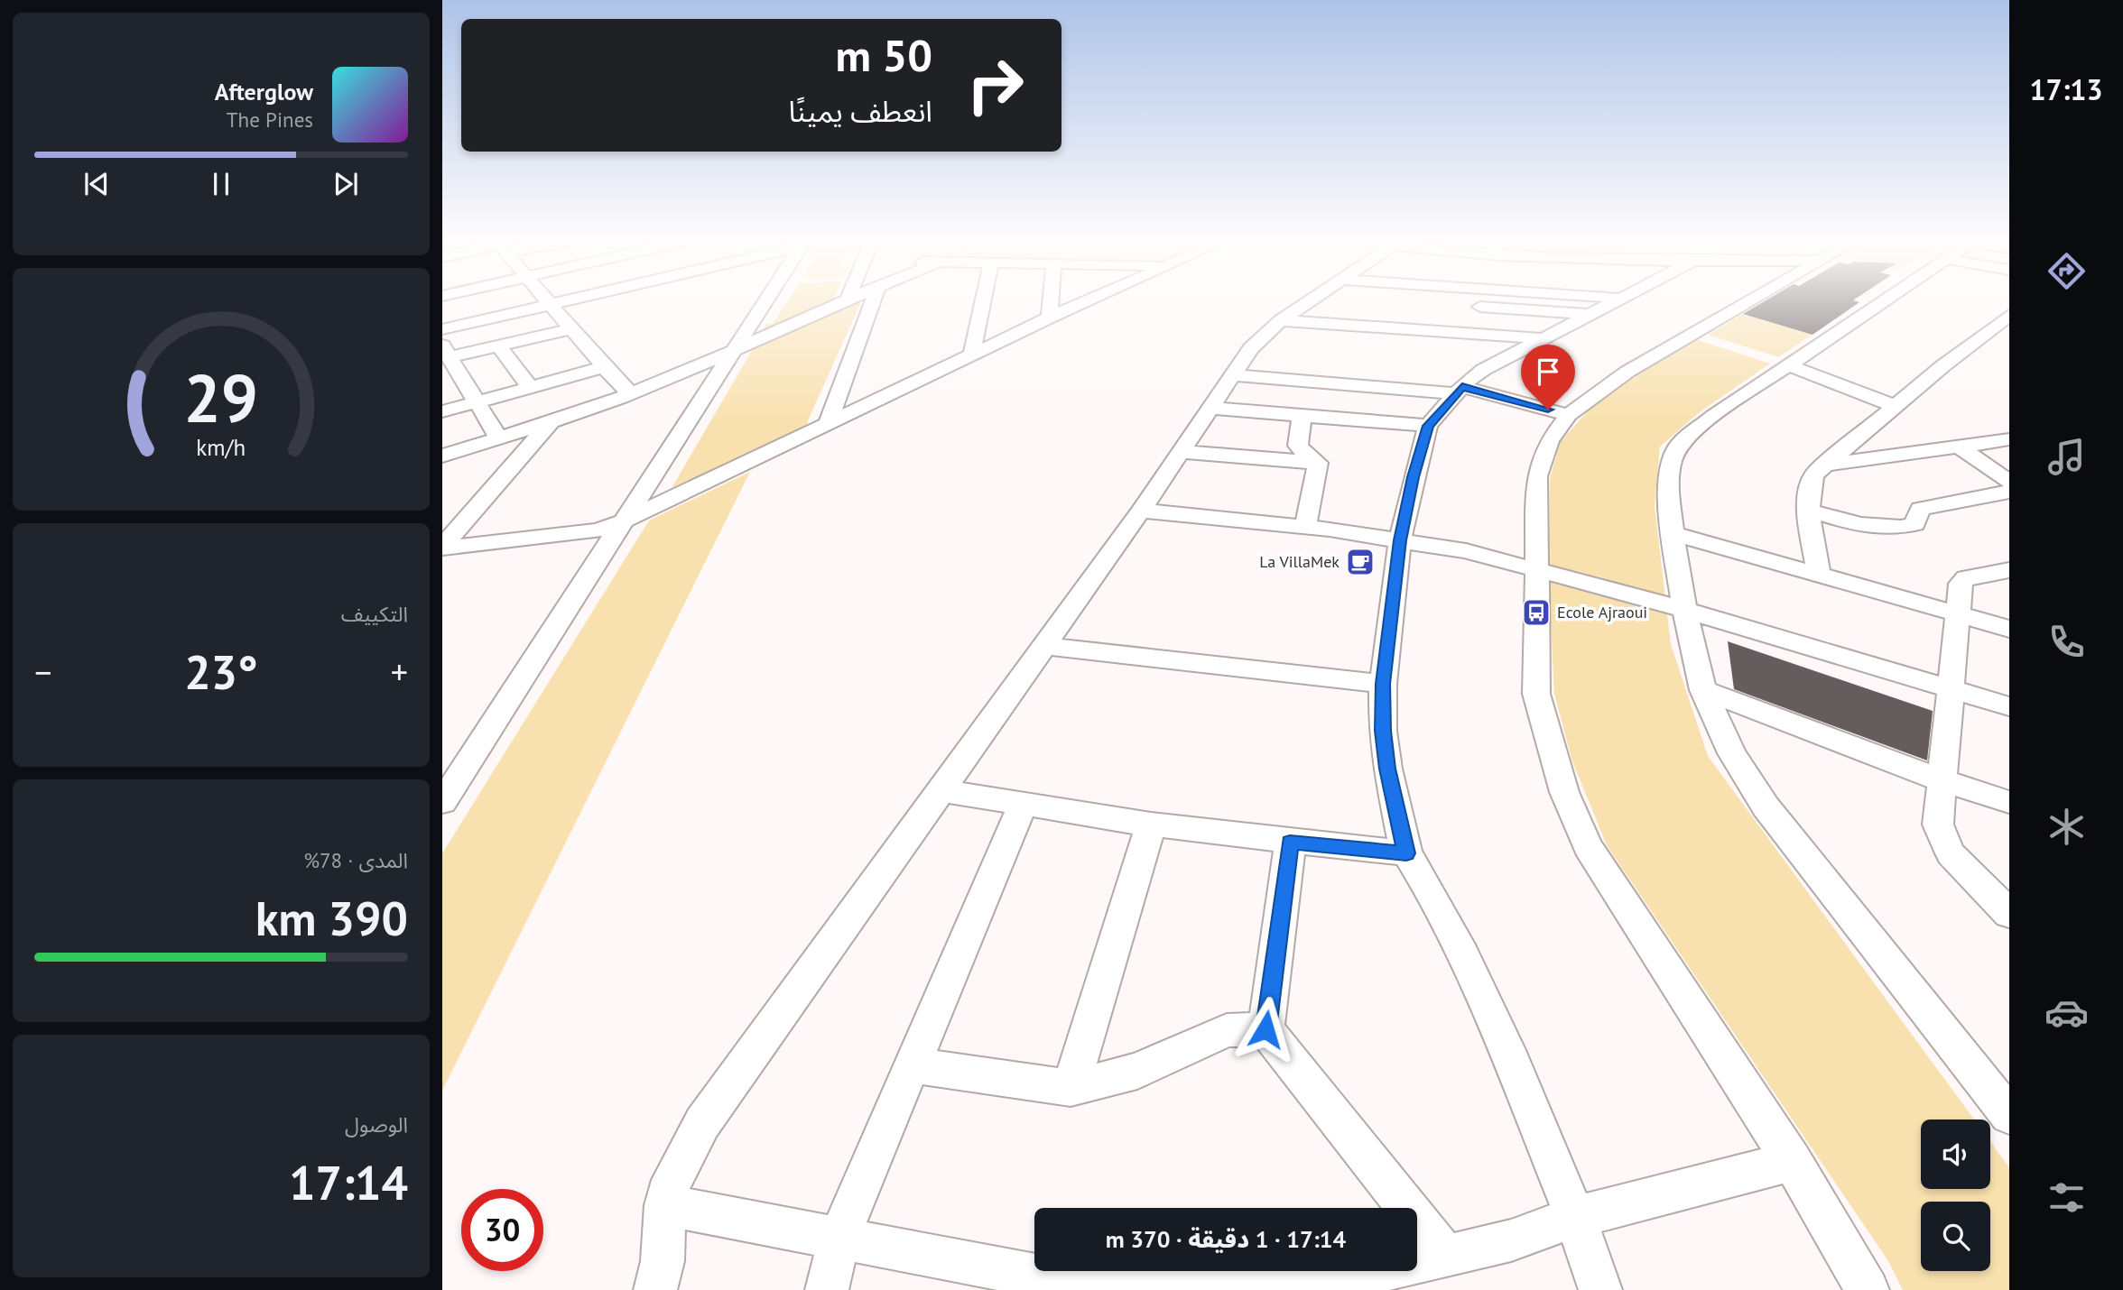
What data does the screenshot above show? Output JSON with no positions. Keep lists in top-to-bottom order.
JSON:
{
  "places": {
    "cafe": ["La VillaMek"],
    "bus stop": ["Ecole Ajraoui"]
  },
  "page": {
    "tabs": "17:13",
    "turn": ["50 m", "انعطف يمينًا"],
    "song": ["Afterglow", "The Pines"],
    "tile": [
      "التكييف",
      ["المدى · 78%", "390 km"],
      ["الوصول", "17:14"]
    ],
    "heat": ["−", "23°", "+"],
    "limit": "30",
    "trip": "17:14 · 1 دقيقة · 370 m",
    "gauge": ["29", "km/h"]
  }
}
